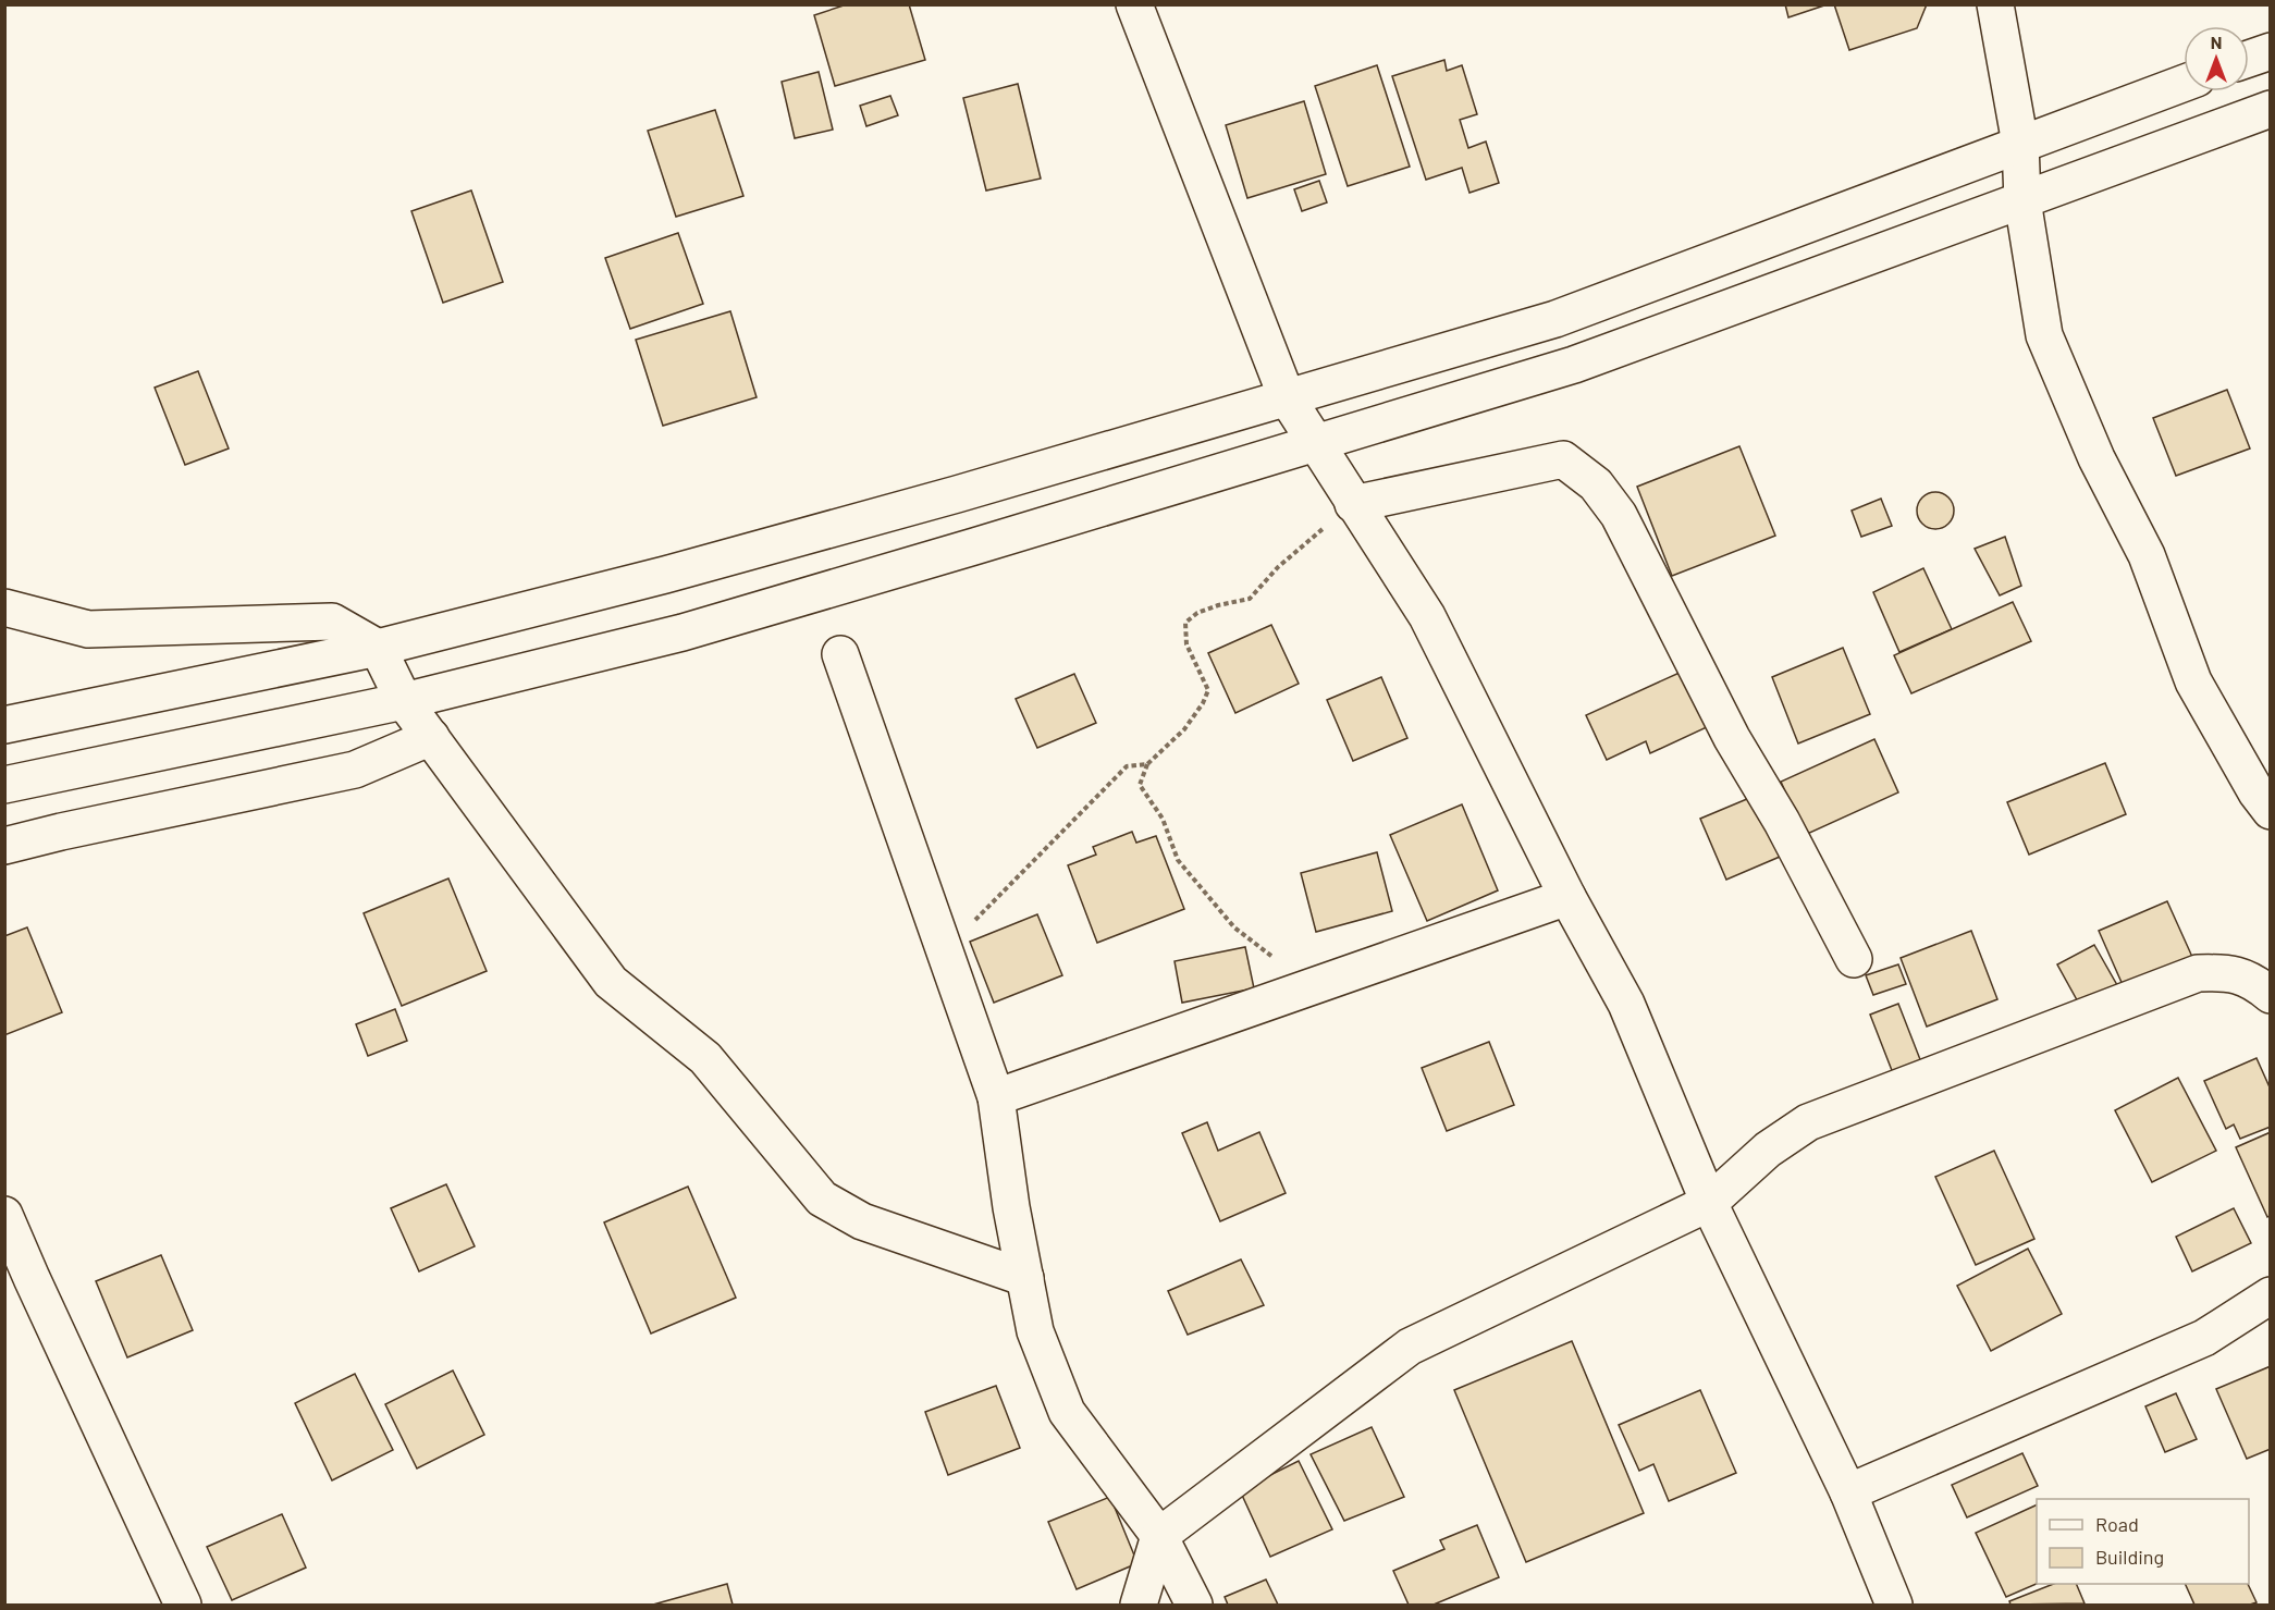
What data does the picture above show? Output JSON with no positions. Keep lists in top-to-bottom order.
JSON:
{
  "legend": ["Road", "Building"],
  "north": "top"
}
